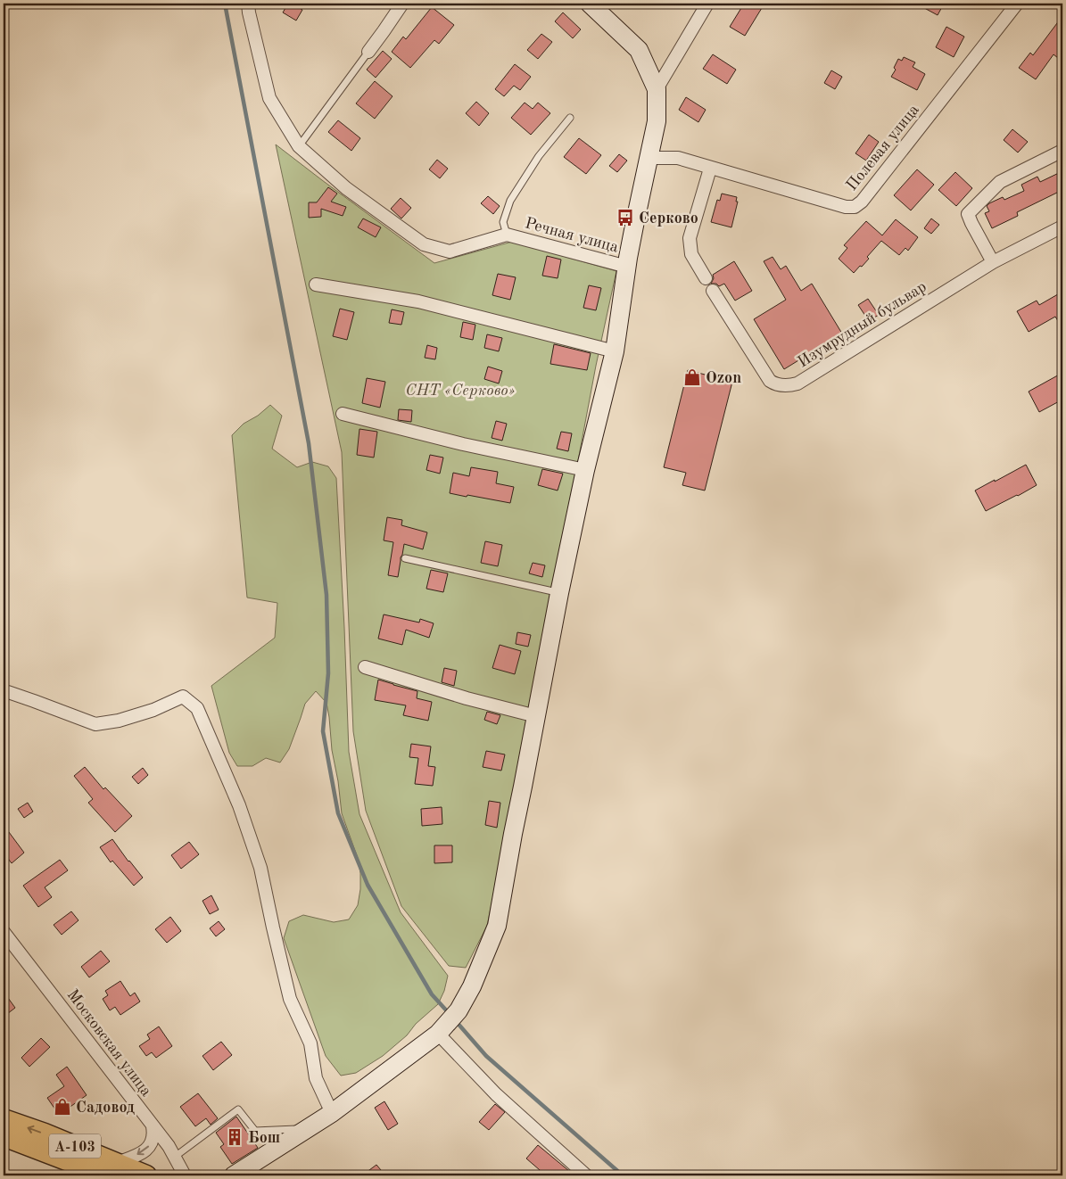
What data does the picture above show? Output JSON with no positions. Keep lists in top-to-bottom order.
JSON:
{
  "streets": {
    "main road": ["А-103"],
    "street": [
      "Полевая улица",
      "Речная улица",
      "Изумрудный бульвар",
      "Московская улица"
    ]
  },
  "parks": ["СНТ «Серково»"],
  "places": {
    "bus stop": ["Серково"],
    "shop": ["Ozon", "Садовод"],
    "building": ["Бош"]
  }
}
